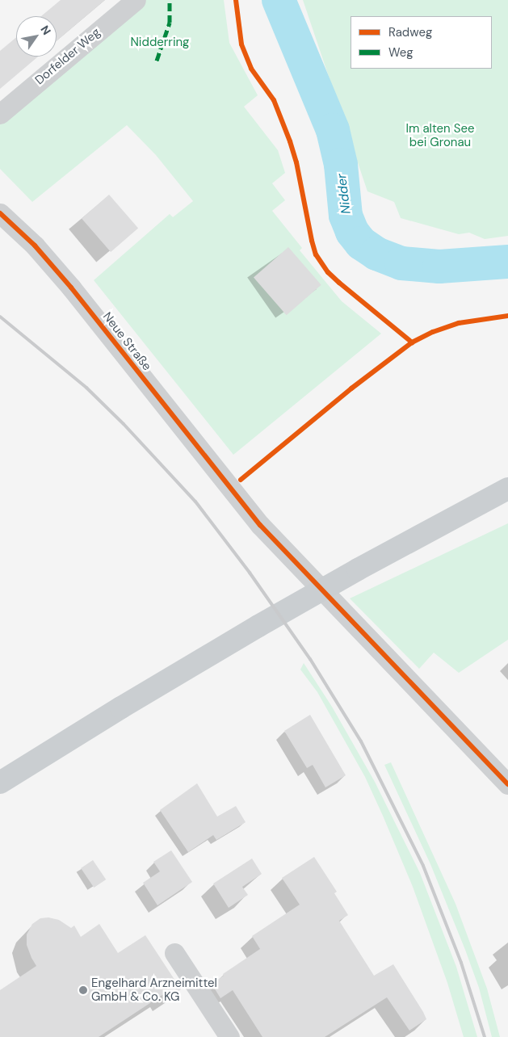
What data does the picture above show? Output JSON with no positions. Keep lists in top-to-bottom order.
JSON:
{
  "streets": {
    "street": ["Dorfelder Weg", "Neue Straße"]
  },
  "water": ["Nidder"],
  "parks": ["Nidderring", "Im alten See bei Gronau"],
  "places": ["Engelhard Arzneimittel GmbH & Co. KG"],
  "legend": ["Radweg", "Weg"],
  "north": "top right"
}
